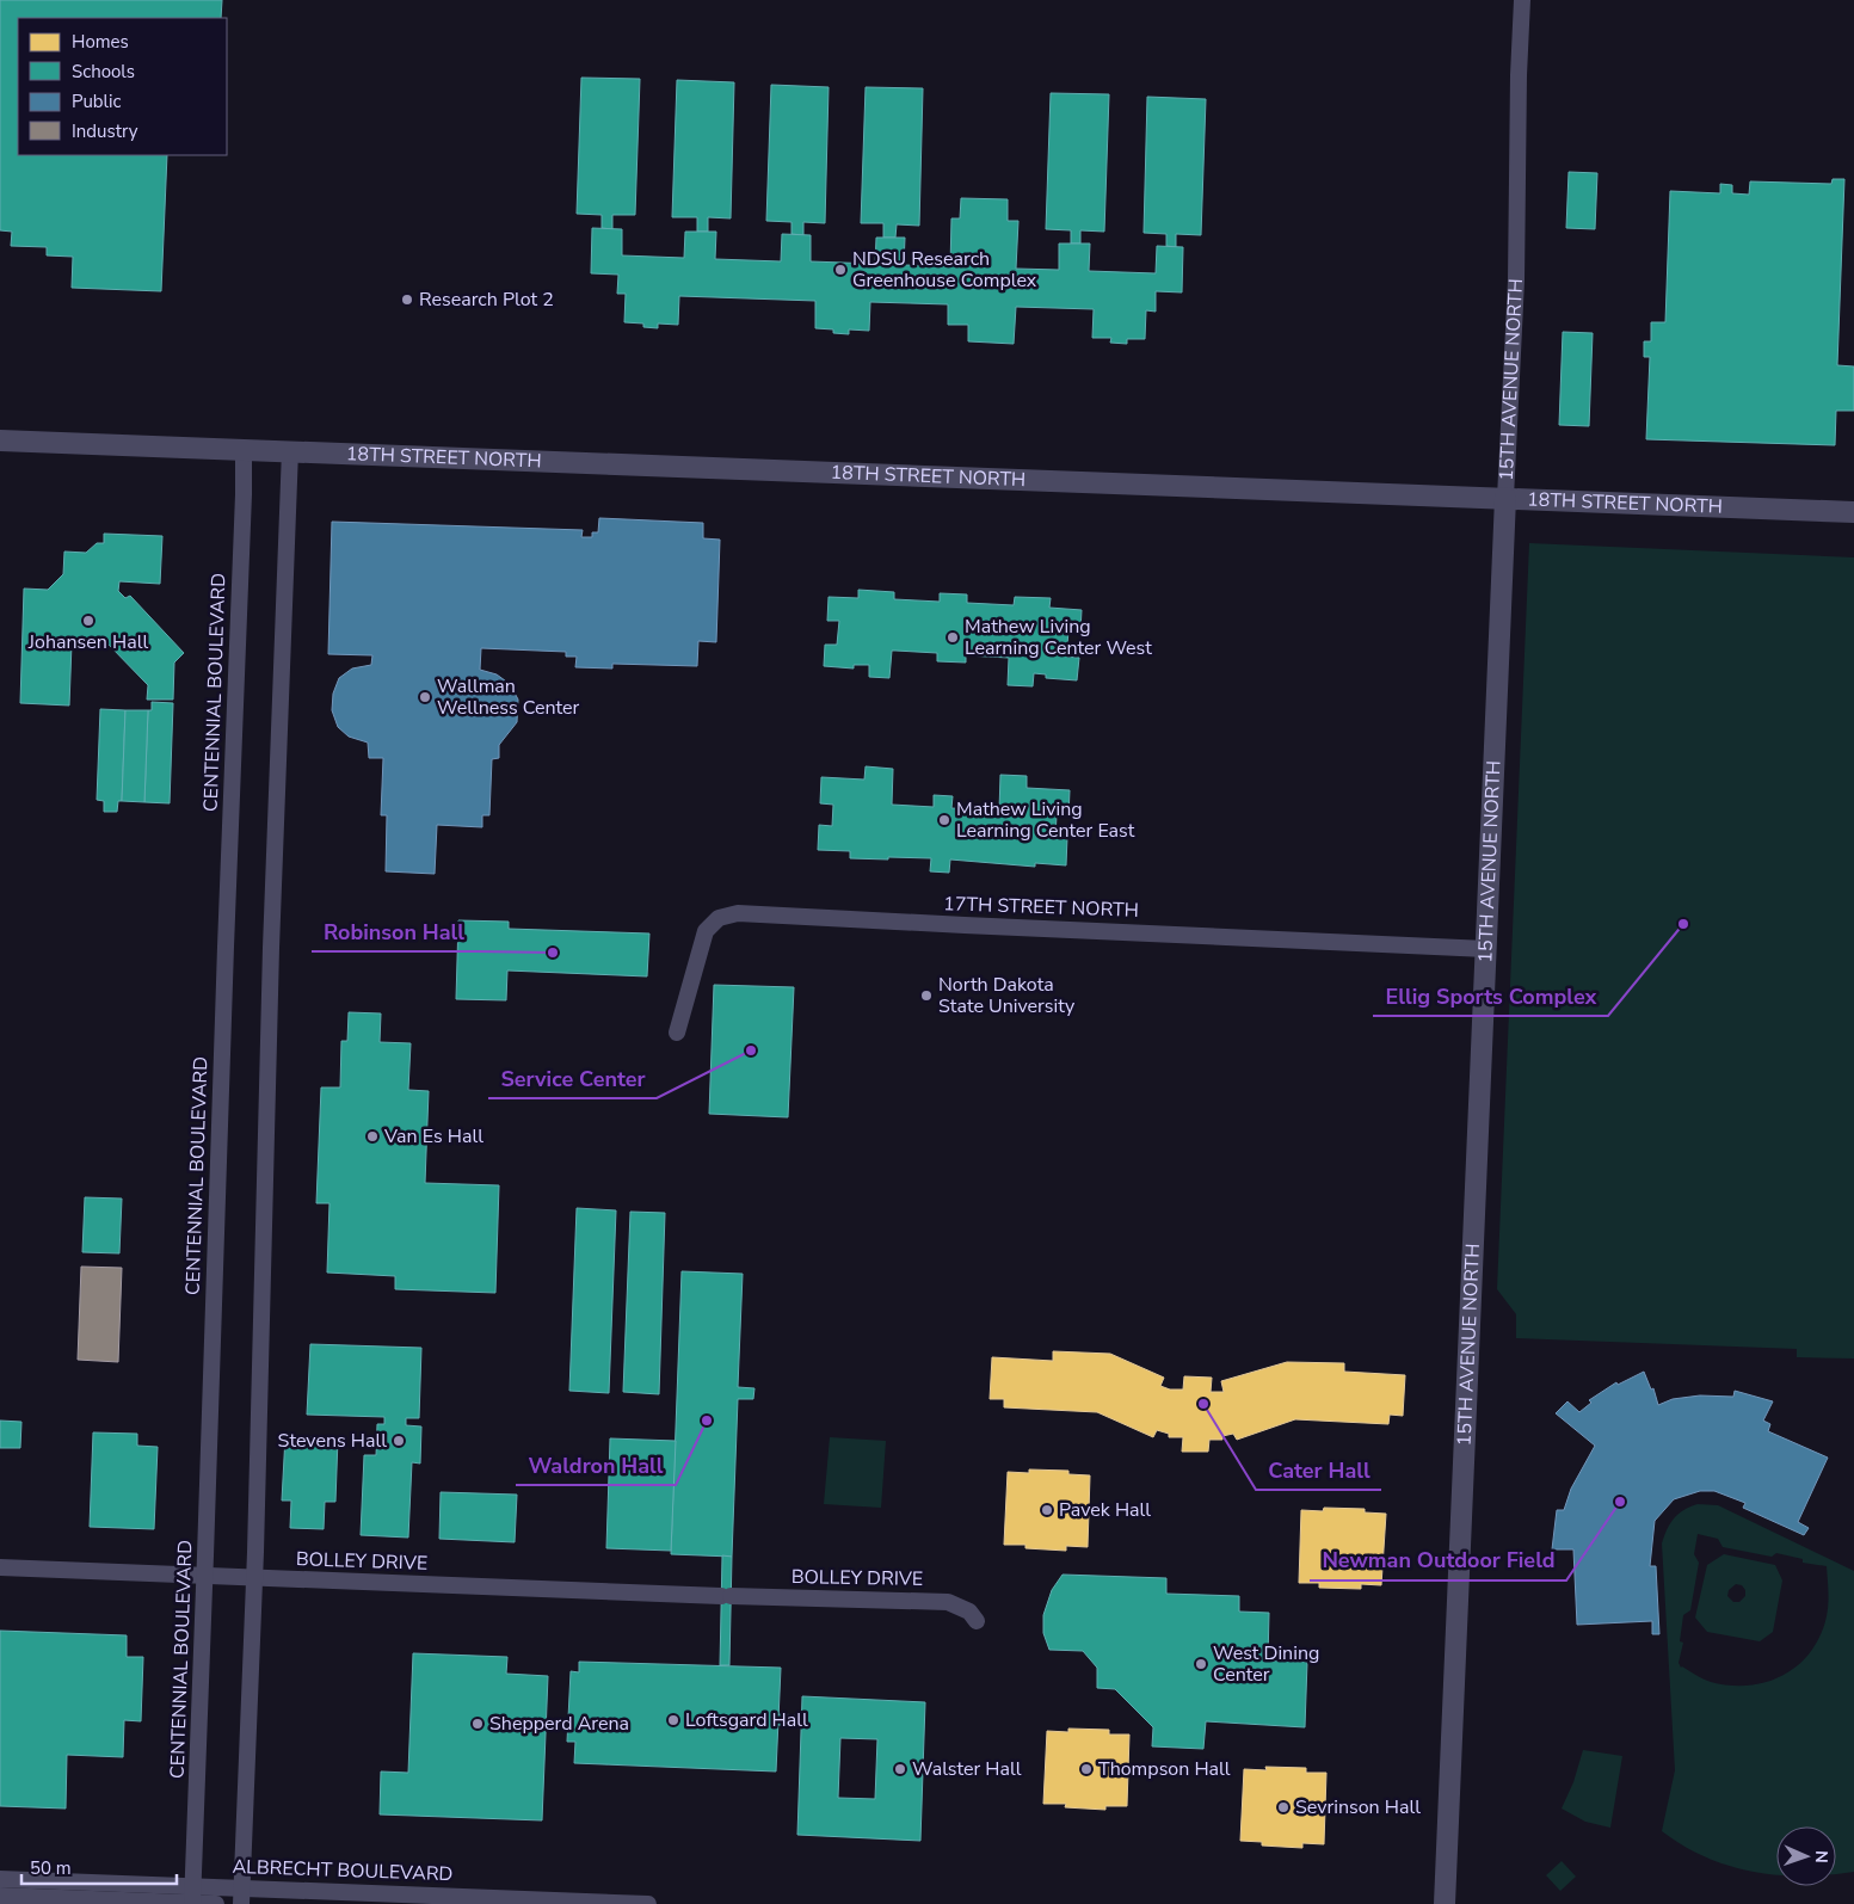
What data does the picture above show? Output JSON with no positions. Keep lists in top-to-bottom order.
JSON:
{
  "streets": {
    "street": [
      "15TH AVENUE NORTH",
      "18TH STREET NORTH",
      "CENTENNIAL BOULEVARD",
      "17TH STREET NORTH",
      "BOLLEY DRIVE",
      "ALBRECHT BOULEVARD"
    ]
  },
  "crossings": [
    ["15TH AVENUE NORTH", "18TH STREET NORTH"],
    ["15TH AVENUE NORTH", "17TH STREET NORTH"],
    ["18TH STREET NORTH", "CENTENNIAL BOULEVARD"],
    ["CENTENNIAL BOULEVARD", "BOLLEY DRIVE"],
    ["CENTENNIAL BOULEVARD", "ALBRECHT BOULEVARD"]
  ],
  "places": [
    "NDSU Research Greenhouse Complex",
    "Research Plot 2",
    "Johansen Hall",
    "Mathew Living Learning Center West",
    "Wallman Wellness Center",
    "Mathew Living Learning Center East",
    "Ellig Sports Complex",
    "Robinson Hall",
    "North Dakota State University",
    "Service Center",
    "Van Es Hall",
    "Cater Hall",
    "Waldron Hall",
    "Stevens Hall",
    "Newman Outdoor Field",
    "Pavek Hall",
    "West Dining Center",
    "Loftsgard Hall",
    "Shepperd Arena",
    "Walster Hall",
    "Thompson Hall",
    "Sevrinson Hall"
  ],
  "legend": [
    "Homes",
    "Schools",
    "Public",
    "Industry"
  ],
  "scale_bar": "50 m",
  "north": "right"
}
